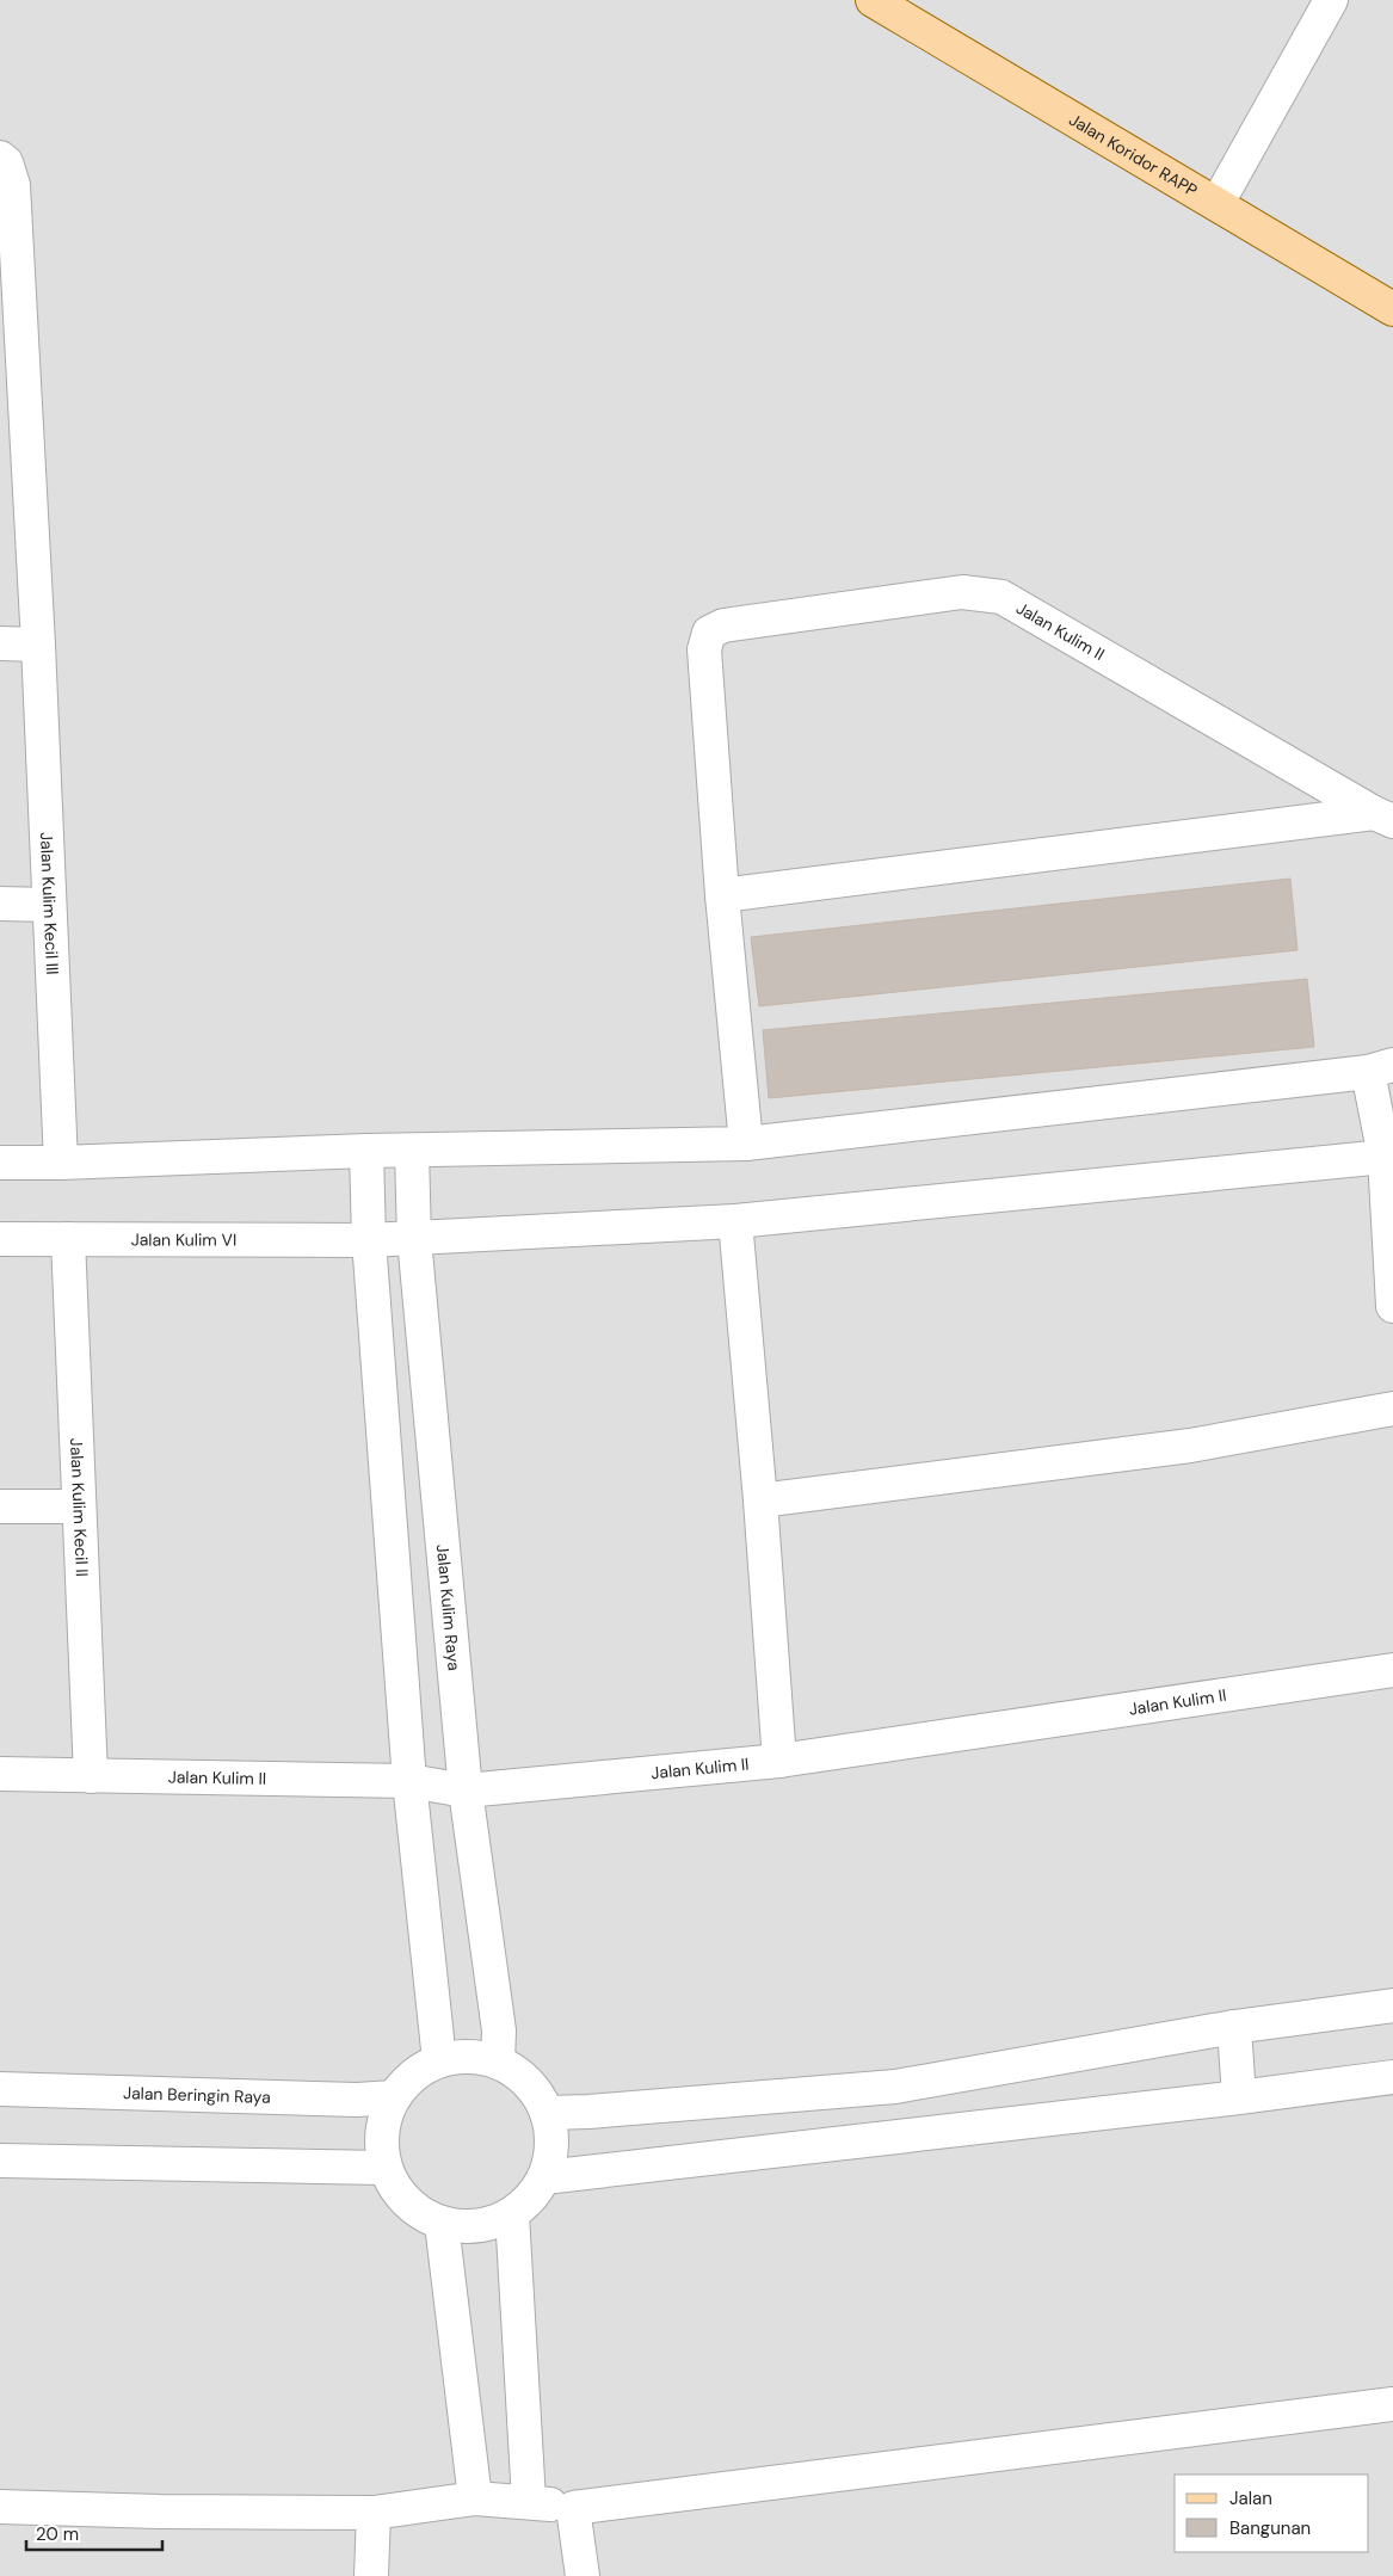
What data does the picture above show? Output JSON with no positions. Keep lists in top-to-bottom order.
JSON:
{
  "streets": {
    "main road": ["Jalan Koridor RAPP"],
    "street": [
      "Jalan Kulim II",
      "Jalan Kulim Kecil III",
      "Jalan Kulim VI",
      "Jalan Kulim Kecil II",
      "Jalan Kulim Raya",
      "Jalan Beringin Raya"
    ]
  },
  "crossings": [
    ["Jalan Kulim II", "Jalan Kulim Kecil II"],
    ["Jalan Kulim II", "Jalan Kulim Raya"],
    ["Jalan Kulim VI", "Jalan Kulim Kecil II"],
    ["Jalan Kulim VI", "Jalan Kulim Raya"],
    ["Jalan Kulim Raya", "Jalan Beringin Raya"]
  ],
  "legend": ["Jalan", "Bangunan"],
  "scale_bar": "20 m"
}
